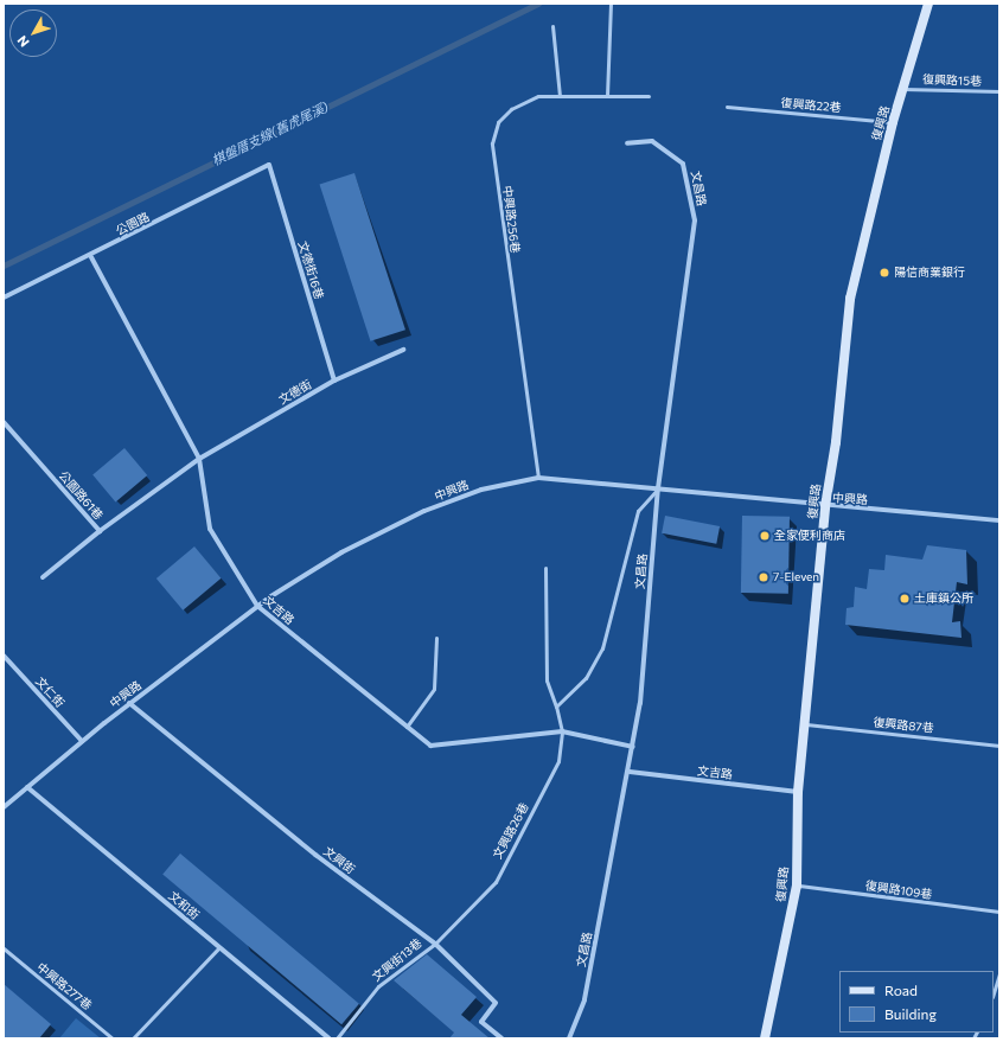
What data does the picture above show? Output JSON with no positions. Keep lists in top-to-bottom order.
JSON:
{
  "streets": {
    "main road": ["復興路"],
    "street": [
      "文昌路",
      "公園路",
      "文德街16巷",
      "文德街",
      "中興路",
      "公園路61巷",
      "文吉路",
      "文仁街",
      "文興街",
      "文和街"
    ],
    "lane": [
      "復興路15巷",
      "復興路22巷",
      "中興路256巷",
      "復興路87巷",
      "文興路26巷",
      "復興路109巷",
      "文興街13巷",
      "中興路277巷"
    ]
  },
  "crossings": [
    ["復興路15巷", "復興路"],
    ["復興路22巷", "復興路"],
    ["復興路", "中興路"],
    ["復興路", "文吉路"],
    ["復興路", "復興路87巷"],
    ["復興路", "復興路109巷"],
    ["文昌路", "中興路"],
    ["文昌路", "文吉路"],
    ["中興路256巷", "中興路"],
    ["公園路", "文德街16巷"],
    ["公園路", "文吉路"],
    ["文德街16巷", "文德街"],
    ["文德街", "公園路61巷"],
    ["文德街", "文吉路"],
    ["中興路", "文吉路"],
    ["中興路", "文仁街"],
    ["中興路", "文興街"],
    ["中興路", "文和街"],
    ["公園路61巷", "文吉路"],
    ["文吉路", "文興路26巷"],
    ["文興路26巷", "文興街"],
    ["文興路26巷", "文興街13巷"],
    ["文興街", "文興街13巷"]
  ],
  "water": ["棋盤厝支線(舊虎尾溪)"],
  "places": [
    "陽信商業銀行",
    "全家便利商店",
    "7-Eleven",
    "土庫鎮公所"
  ],
  "legend": ["Road", "Building"],
  "north": "bottom left"
}
